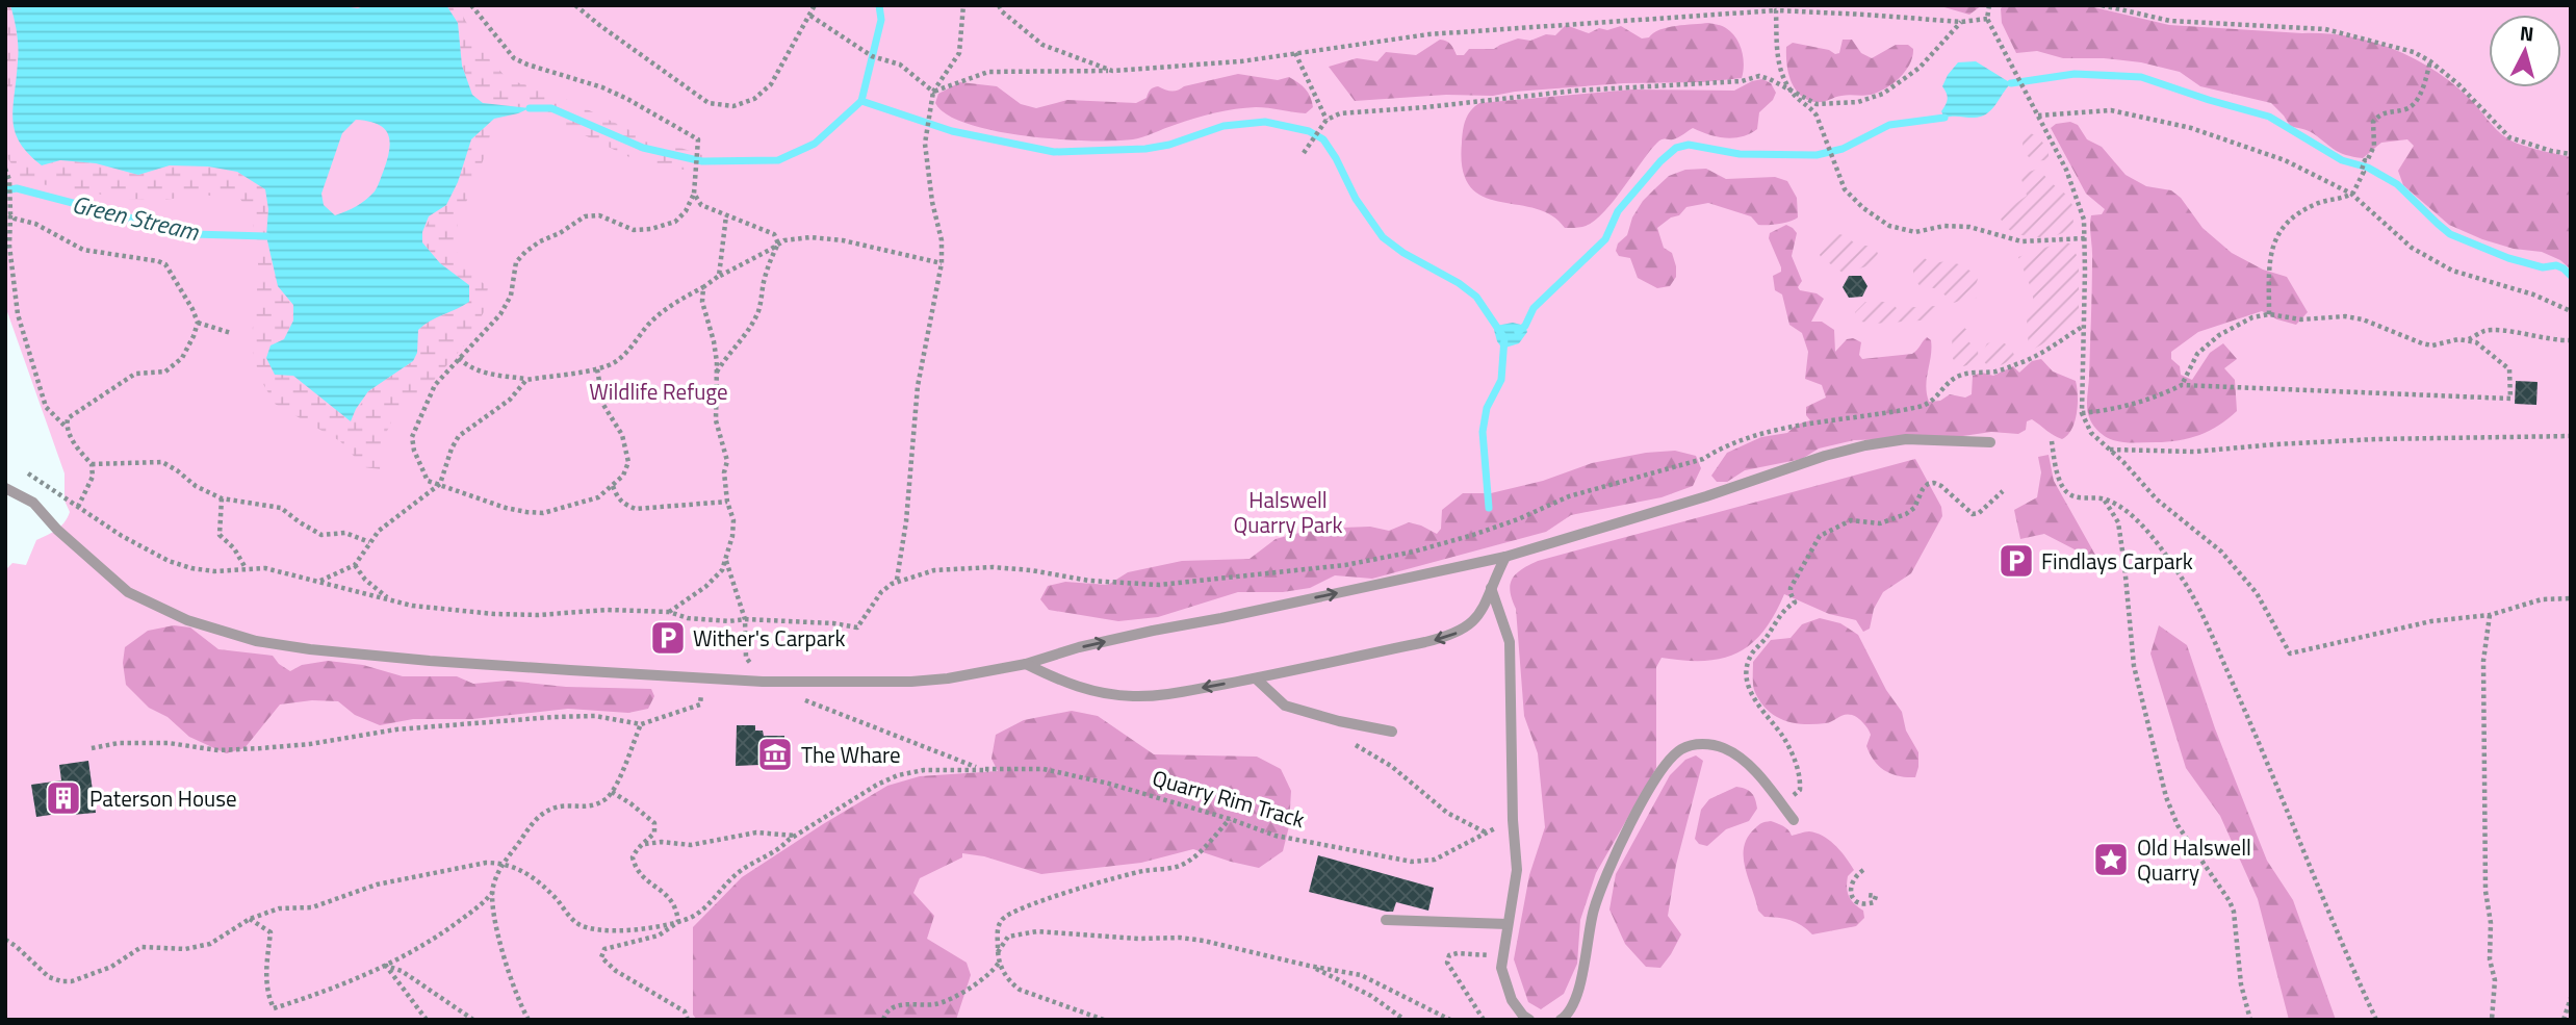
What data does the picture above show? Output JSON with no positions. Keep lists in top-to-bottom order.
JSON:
{
  "streets": {
    "path": ["Quarry Rim Track"]
  },
  "water": ["Green Stream"],
  "parks": ["Wildlife Refuge", "Halswell Quarry Park"],
  "places": {
    "parking": ["Findlays Carpark", "Wither's Carpark"],
    "museum": ["The Whare"],
    "building": ["Paterson House"],
    "place": ["Old Halswell Quarry"]
  },
  "north": "top"
}
